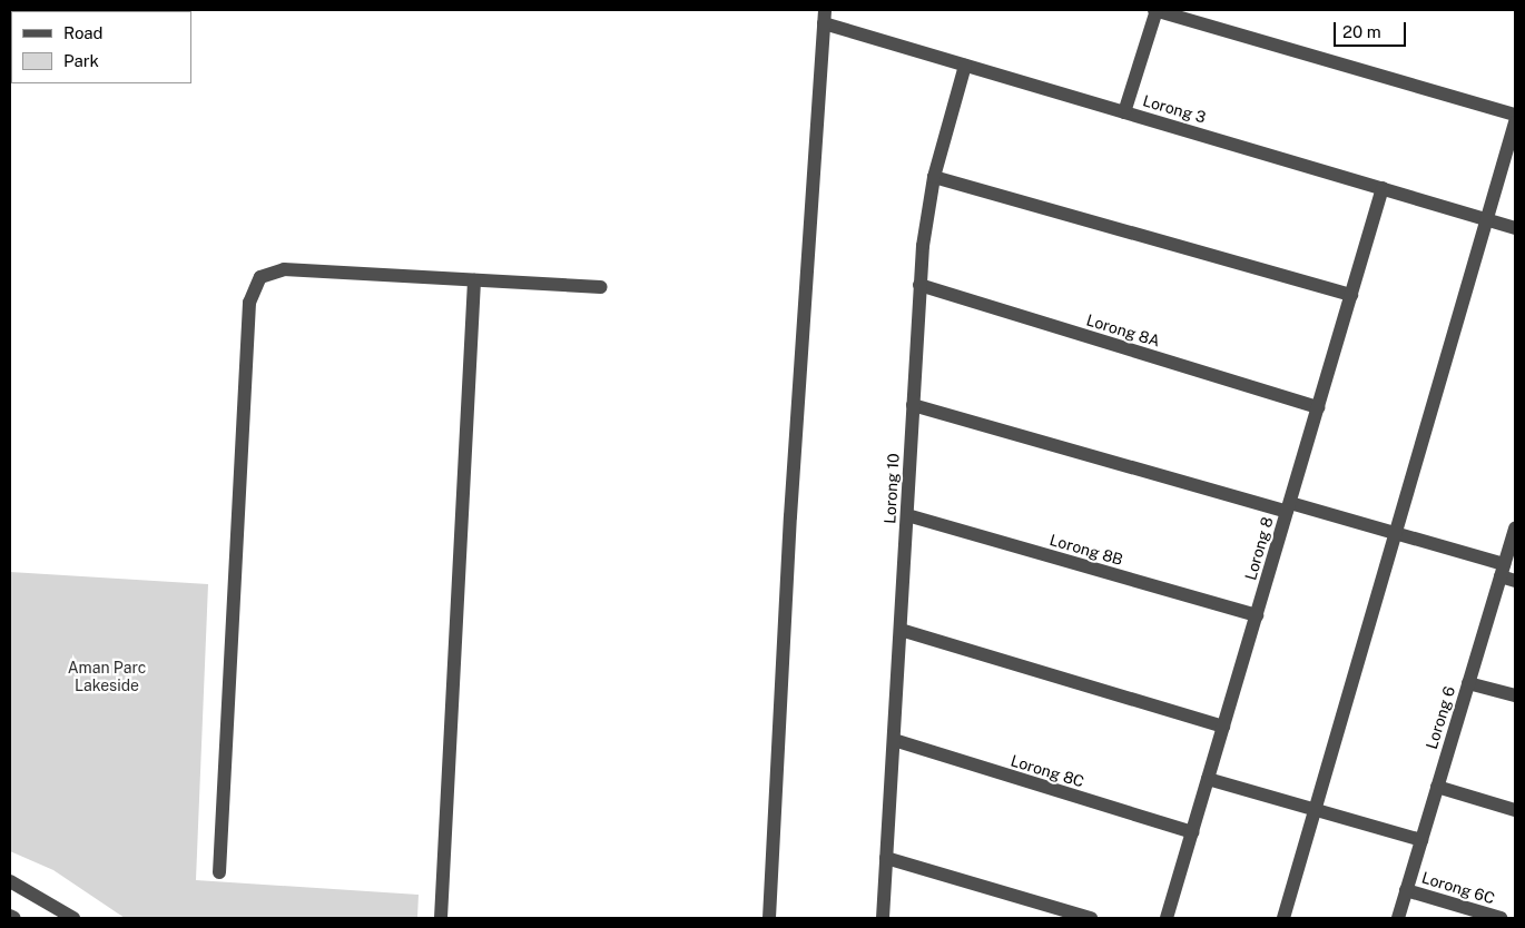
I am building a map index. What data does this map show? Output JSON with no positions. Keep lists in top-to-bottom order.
{
  "streets": {
    "street": [
      "Lorong 3",
      "Lorong 8A",
      "Lorong 10",
      "Lorong 8",
      "Lorong 8B",
      "Lorong 6",
      "Lorong 8C",
      "Lorong 6C"
    ]
  },
  "crossings": [
    ["Lorong 3", "Lorong 10"],
    ["Lorong 3", "Lorong 8"],
    ["Lorong 8A", "Lorong 10"],
    ["Lorong 8A", "Lorong 8"],
    ["Lorong 10", "Lorong 8B"],
    ["Lorong 10", "Lorong 8C"],
    ["Lorong 8", "Lorong 8B"],
    ["Lorong 8", "Lorong 8C"],
    ["Lorong 6", "Lorong 6C"]
  ],
  "parks": ["Aman Parc Lakeside"],
  "legend": ["Road", "Park"],
  "scale_bar": "20 m"
}
